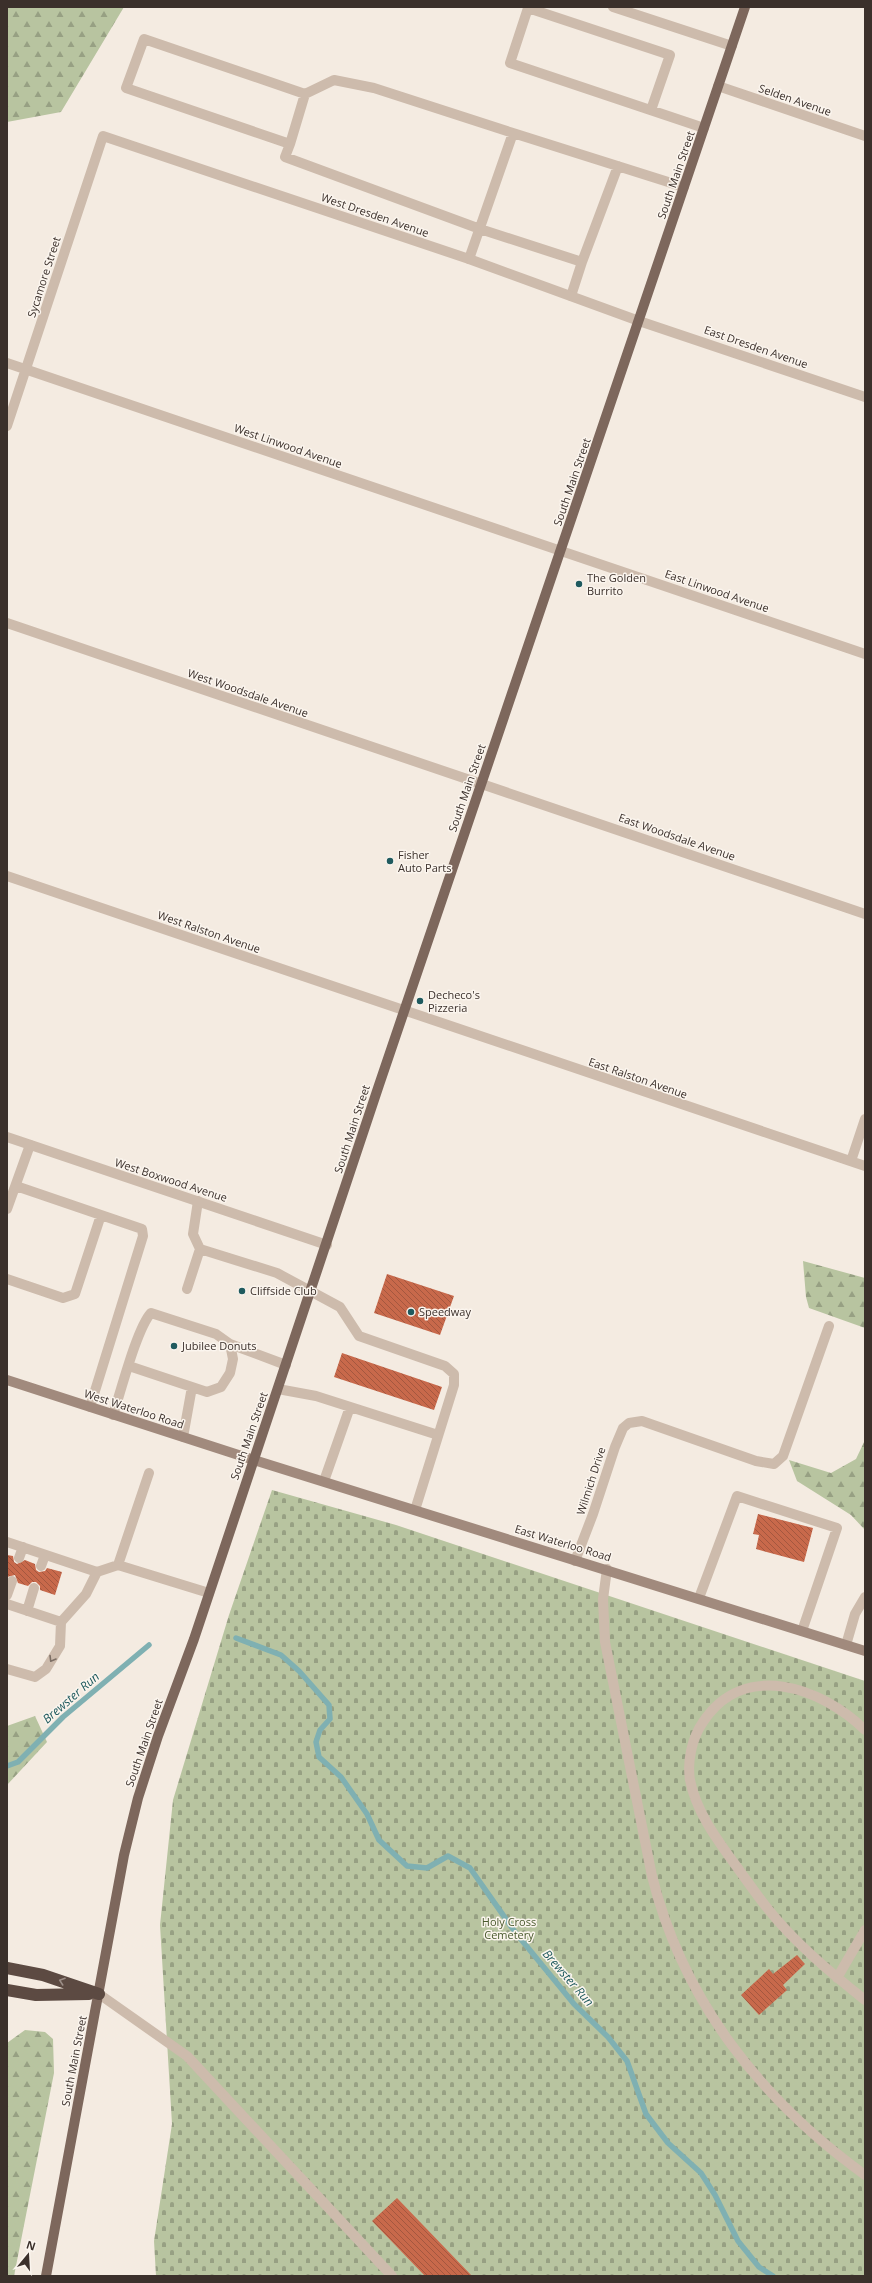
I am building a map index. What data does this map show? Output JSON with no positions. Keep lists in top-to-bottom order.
{
  "streets": {
    "main road": ["South Main Street", "West Waterloo Road", "East Waterloo Road"],
    "street": [
      "Selden Avenue",
      "West Dresden Avenue",
      "Sycamore Street",
      "East Dresden Avenue",
      "West Linwood Avenue",
      "East Linwood Avenue",
      "West Woodsdale Avenue",
      "East Woodsdale Avenue",
      "West Ralston Avenue",
      "East Ralston Avenue",
      "West Boxwood Avenue",
      "Wilmich Drive"
    ]
  },
  "crossings": [
    ["Selden Avenue", "South Main Street"],
    ["South Main Street", "West Dresden Avenue"],
    ["South Main Street", "East Dresden Avenue"],
    ["South Main Street", "West Linwood Avenue"],
    ["South Main Street", "East Linwood Avenue"],
    ["South Main Street", "West Woodsdale Avenue"],
    ["South Main Street", "East Woodsdale Avenue"],
    ["South Main Street", "West Ralston Avenue"],
    ["South Main Street", "East Ralston Avenue"],
    ["South Main Street", "West Boxwood Avenue"],
    ["South Main Street", "West Waterloo Road"],
    ["South Main Street", "East Waterloo Road"],
    ["West Dresden Avenue", "Sycamore Street"],
    ["West Dresden Avenue", "East Dresden Avenue"],
    ["Sycamore Street", "West Linwood Avenue"],
    ["West Linwood Avenue", "East Linwood Avenue"],
    ["West Woodsdale Avenue", "East Woodsdale Avenue"],
    ["West Ralston Avenue", "East Ralston Avenue"],
    ["West Waterloo Road", "East Waterloo Road"],
    ["Wilmich Drive", "East Waterloo Road"]
  ],
  "water": ["Brewster Run"],
  "parks": ["Holy Cross Cemetery"],
  "places": [
    "The Golden Burrito",
    "Fisher Auto Parts",
    "Decheco's Pizzeria",
    "Cliffside Club",
    "Speedway",
    "Jubilee Donuts"
  ],
  "north": "top"
}
